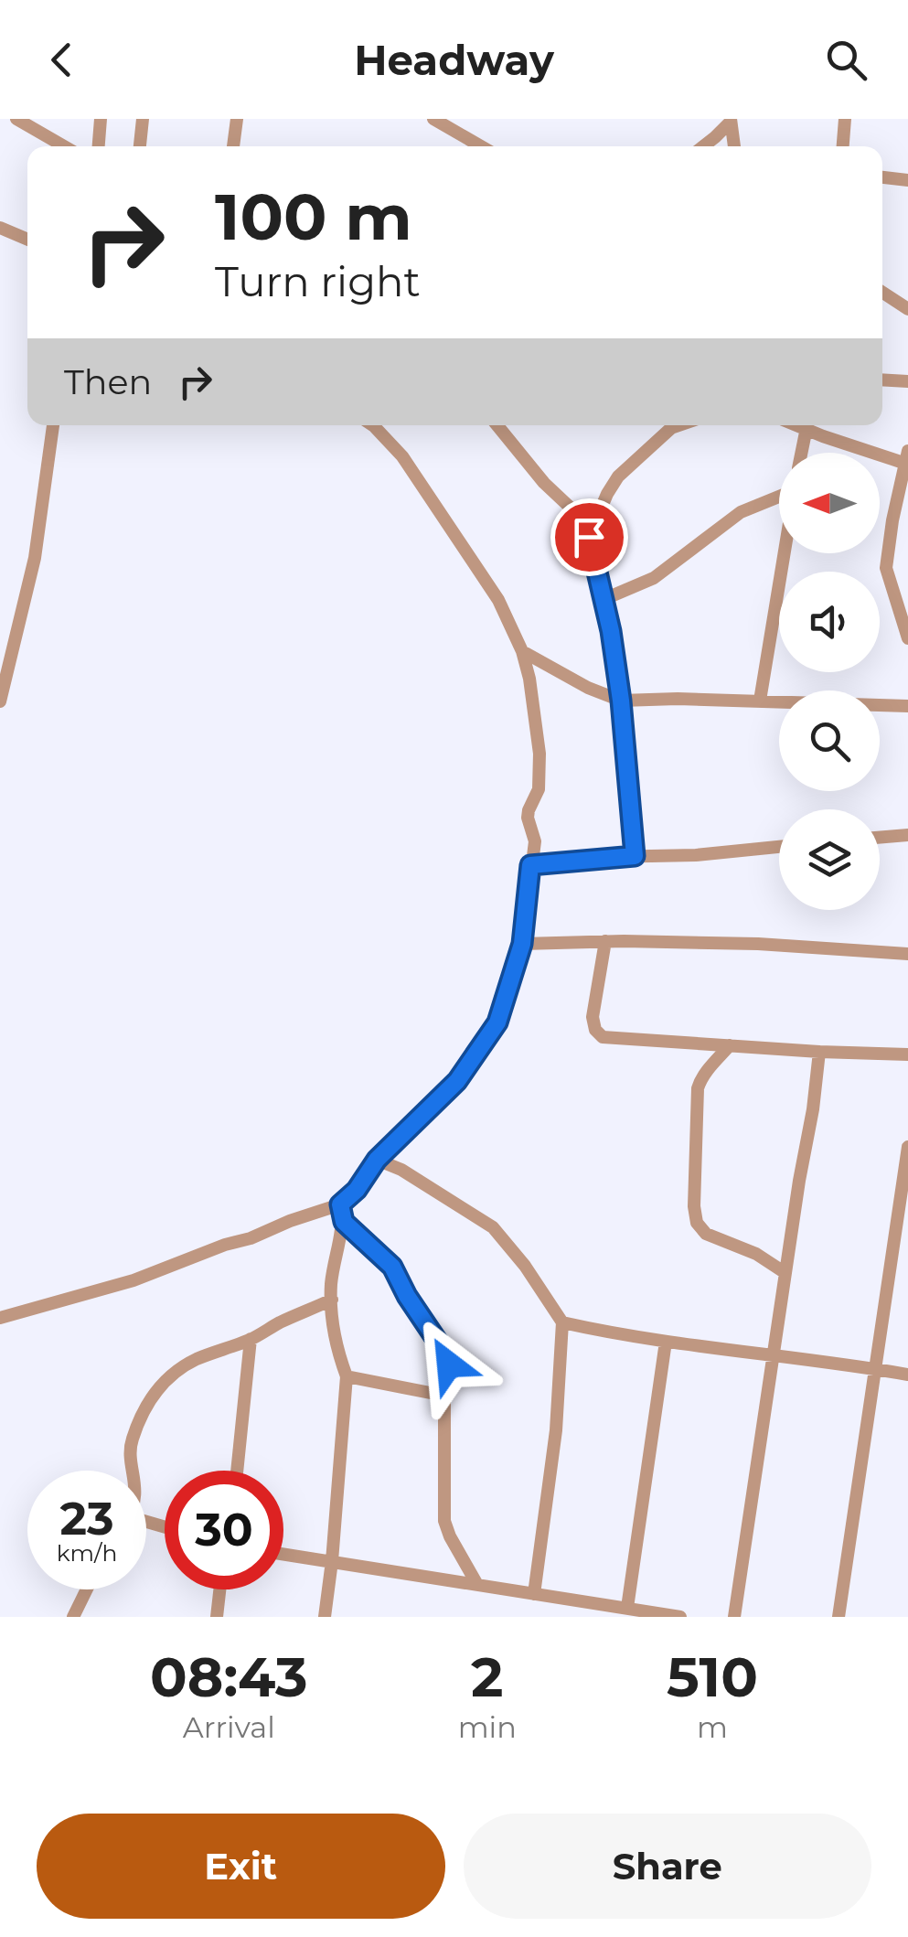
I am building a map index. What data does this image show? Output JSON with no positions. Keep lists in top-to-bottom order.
{
  "north": "left",
  "page": {
    "header": "Headway",
    "turn": ["100 m", "Turn right"],
    "then": "Then",
    "speed": "23 km/h",
    "limit": "30",
    "eta": [
      "08:43",
      "Arrival",
      "2",
      "min",
      "510",
      "m"
    ],
    "buttons": ["Exit", "Share"]
  }
}
